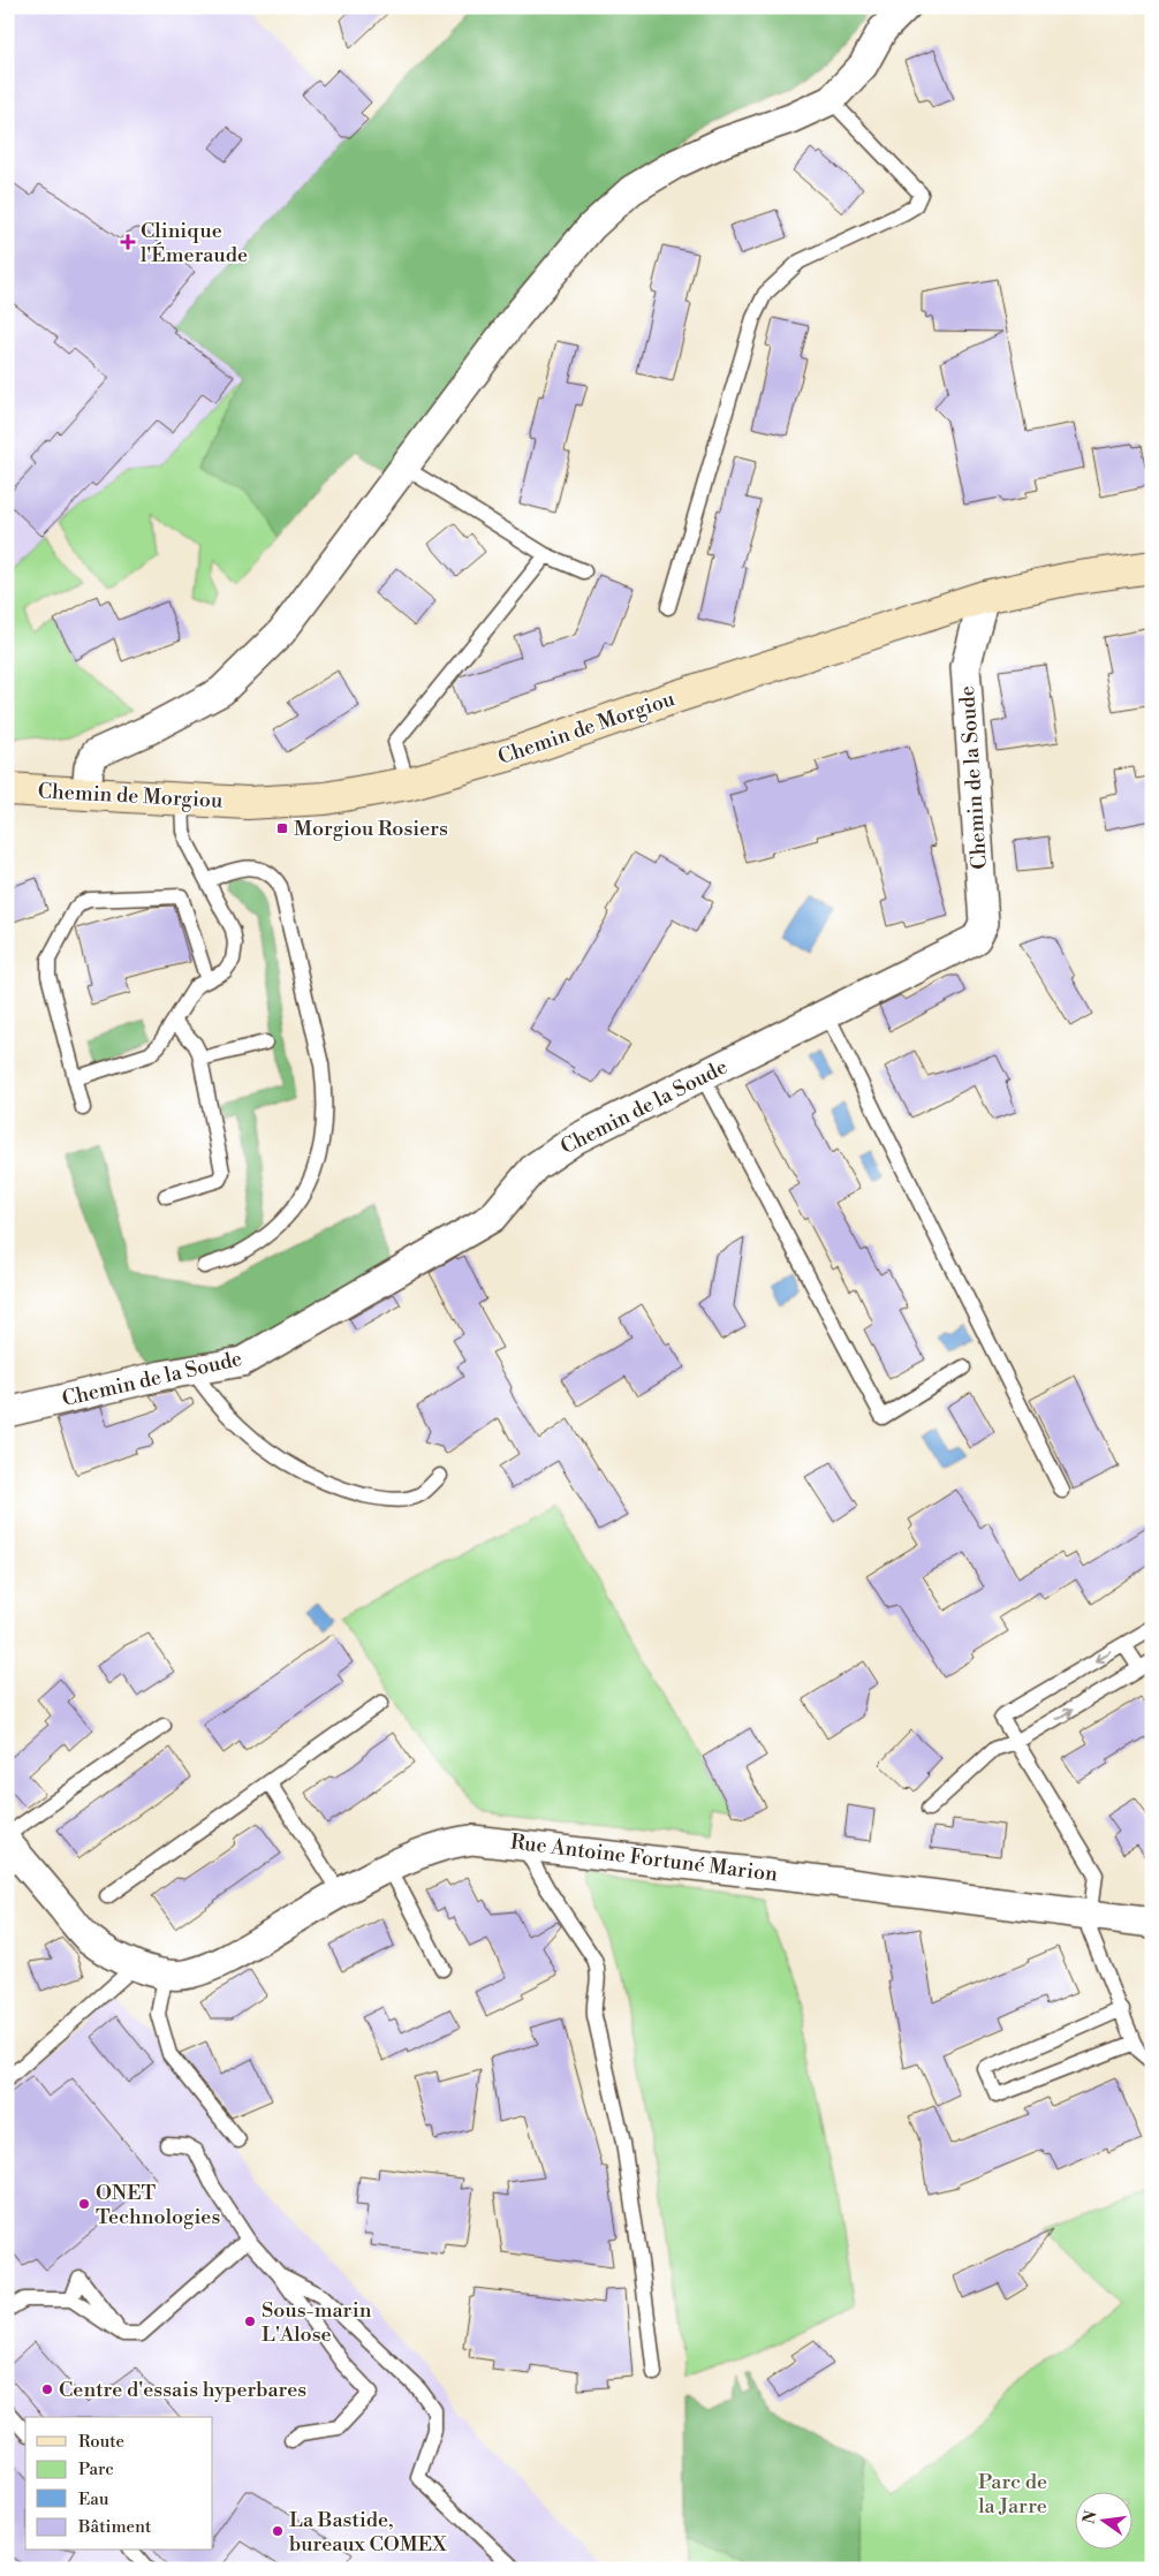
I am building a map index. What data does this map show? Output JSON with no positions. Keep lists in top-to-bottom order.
{
  "streets": {
    "street": ["Chemin de Morgiou", "Chemin de la Soude", "Rue Antoine Fortuné Marion"]
  },
  "crossings": [
    ["Chemin de Morgiou", "Chemin de la Soude"]
  ],
  "parks": ["Parc de la Jarre"],
  "places": {
    "health": ["Clinique l'Émeraude"],
    "transit": ["Morgiou Rosiers"],
    "other": [
      "ONET Technologies",
      "Sous-marin L'Alose",
      "Centre d'essais hyperbares",
      "La Bastide, bureaux COMEX"
    ]
  },
  "legend": [
    "Route",
    "Parc",
    "Eau",
    "Bâtiment"
  ],
  "north": "left"
}
